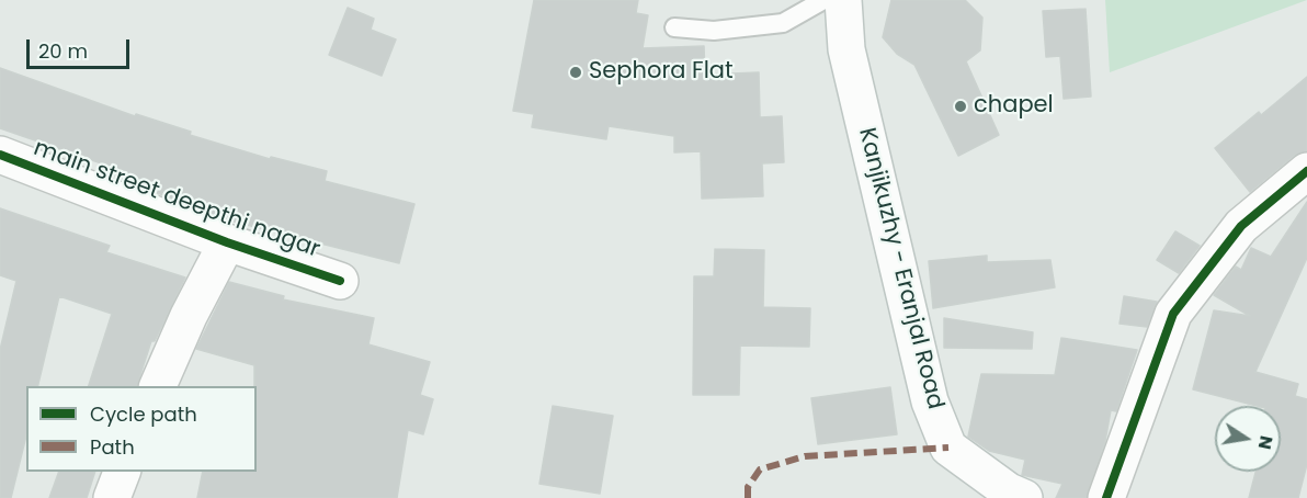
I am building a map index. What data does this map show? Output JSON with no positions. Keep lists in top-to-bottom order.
{
  "streets": {
    "street": ["main street deepthi nagar", "Kanjikuzhy - Eranjal Road"]
  },
  "places": ["Sephora Flat", "chapel"],
  "legend": ["Cycle path", "Path"],
  "scale_bar": "20 m",
  "north": "right"
}
